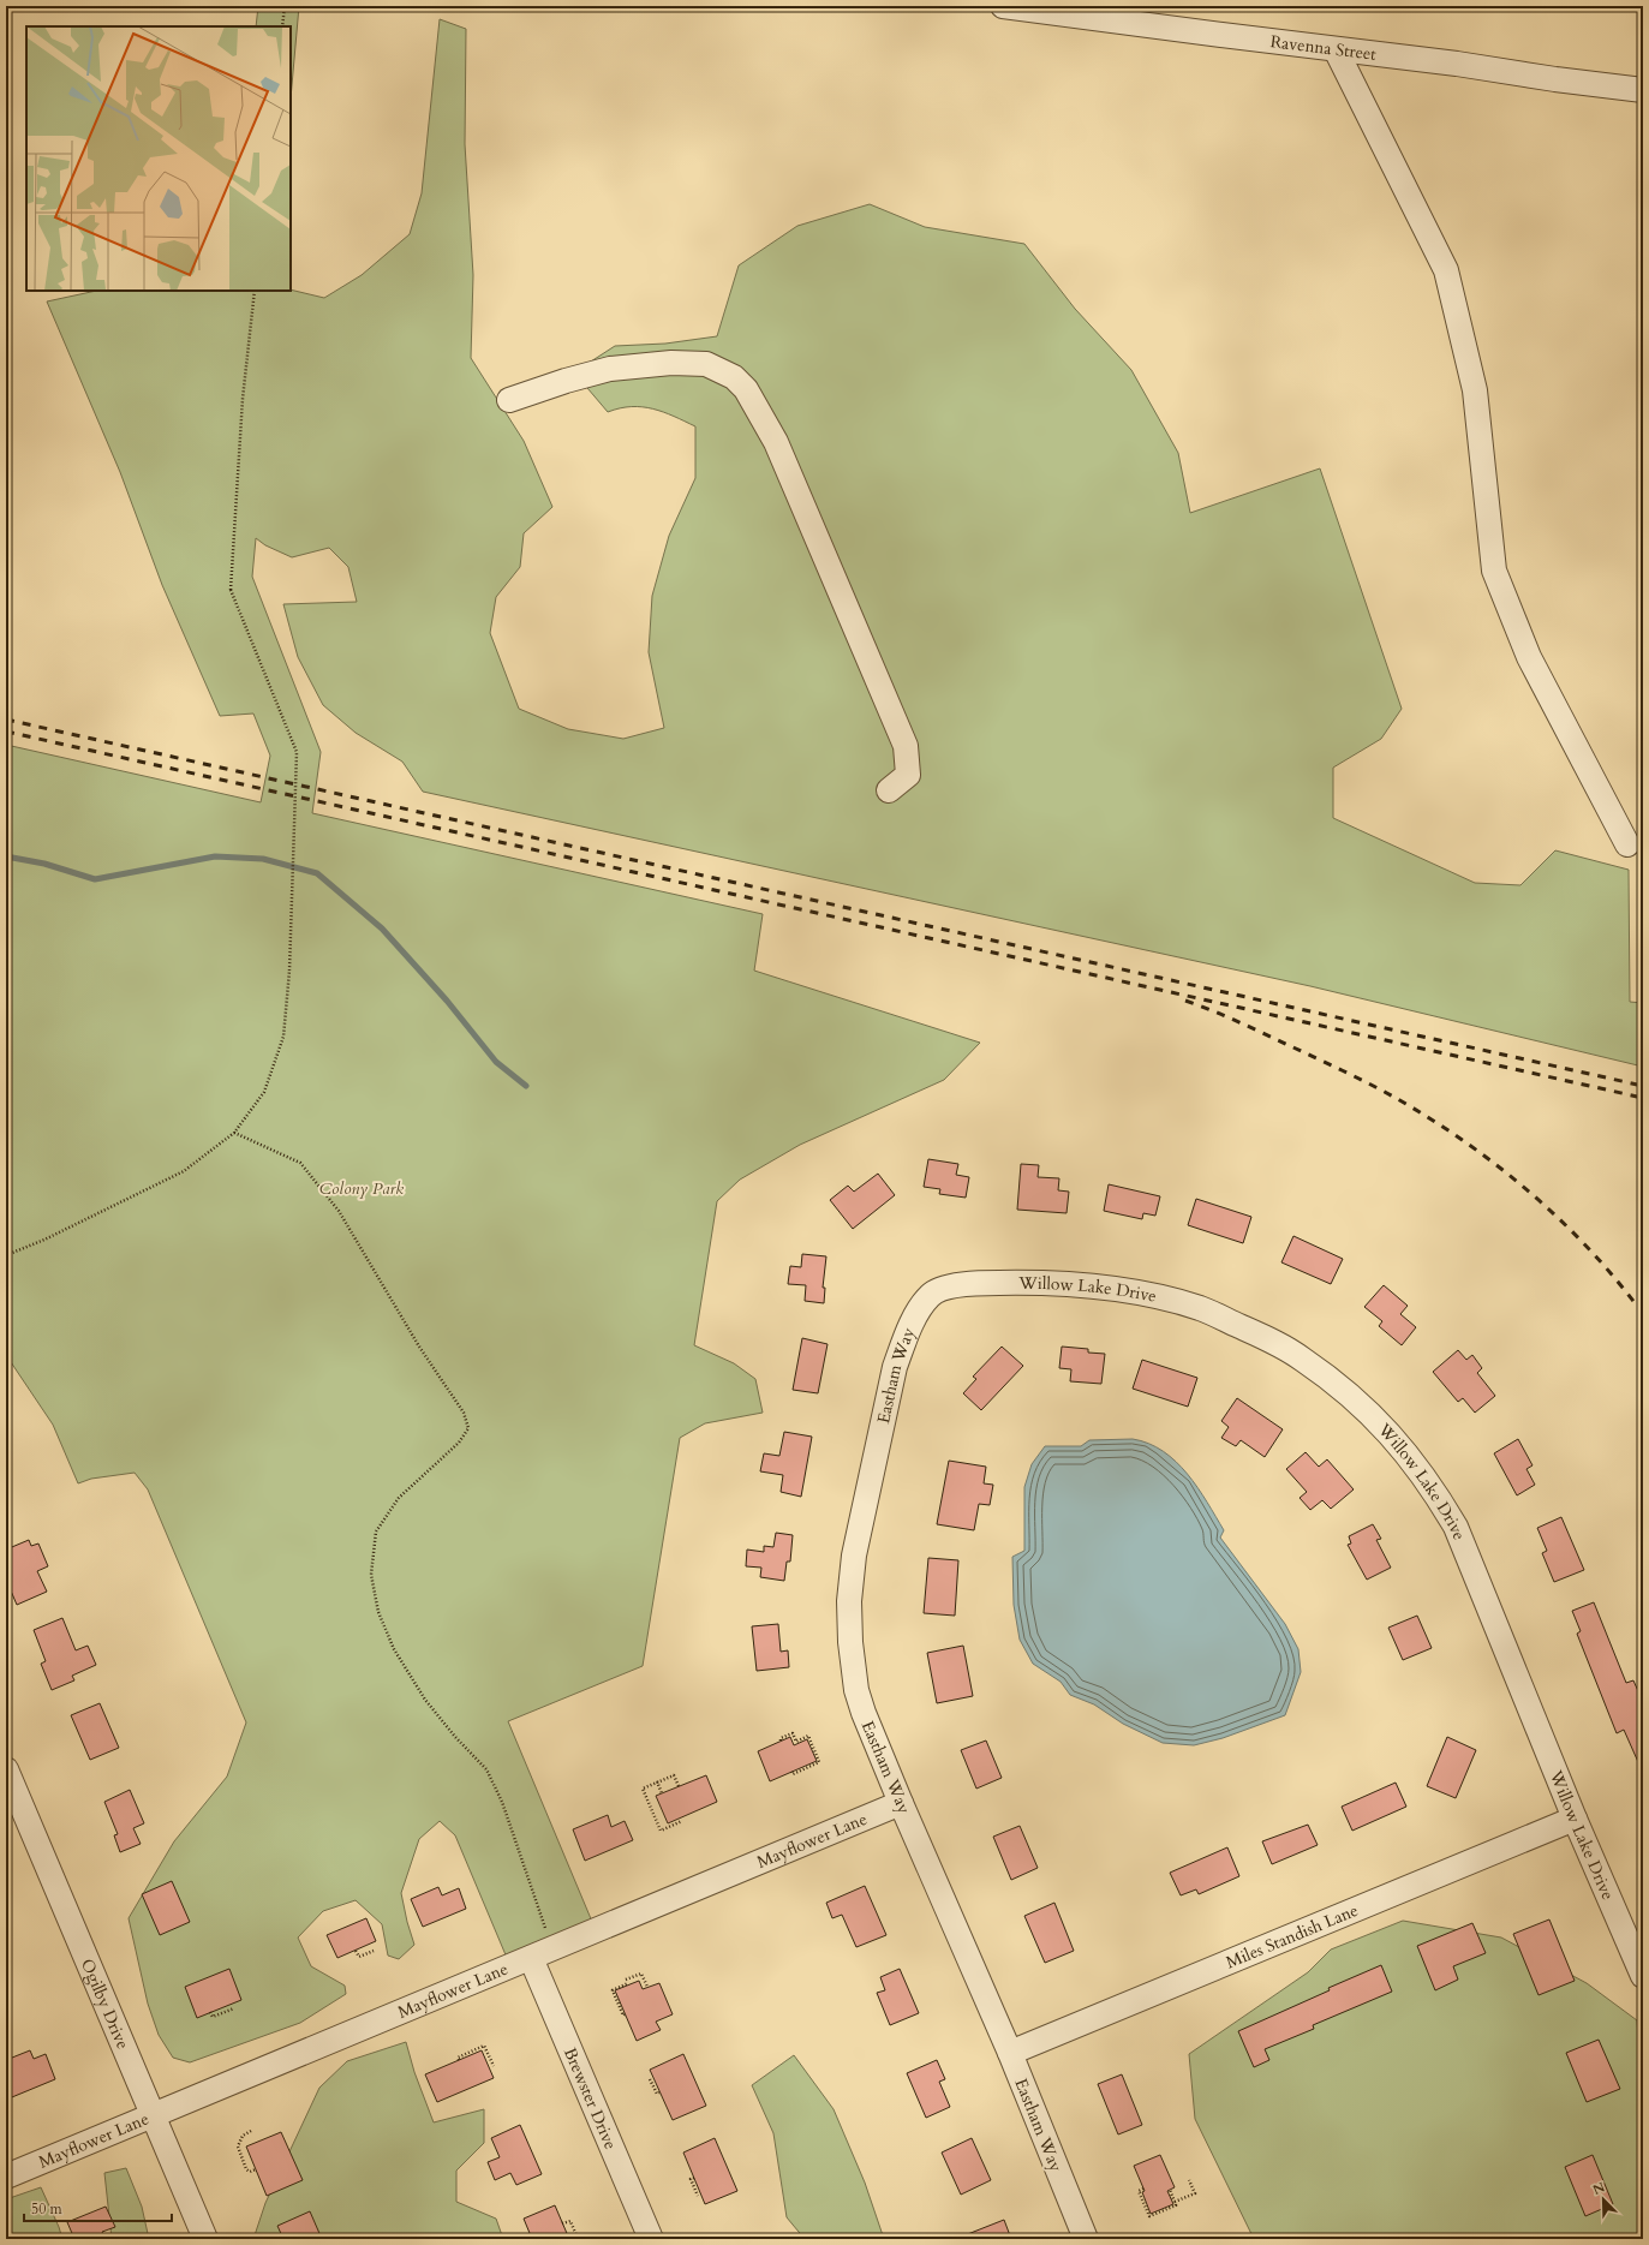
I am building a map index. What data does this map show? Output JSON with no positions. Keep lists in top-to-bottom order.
{
  "streets": {
    "street": [
      "Ravenna Street",
      "Willow Lake Drive",
      "Eastham Way",
      "Mayflower Lane",
      "Miles Standish Lane",
      "Ogilby Drive",
      "Brewster Drive"
    ]
  },
  "crossings": [
    ["Willow Lake Drive", "Eastham Way"],
    ["Willow Lake Drive", "Miles Standish Lane"],
    ["Eastham Way", "Mayflower Lane"],
    ["Eastham Way", "Miles Standish Lane"],
    ["Mayflower Lane", "Ogilby Drive"],
    ["Mayflower Lane", "Brewster Drive"]
  ],
  "parks": ["Colony Park"],
  "scale_bar": "50 m",
  "north": "top left"
}
